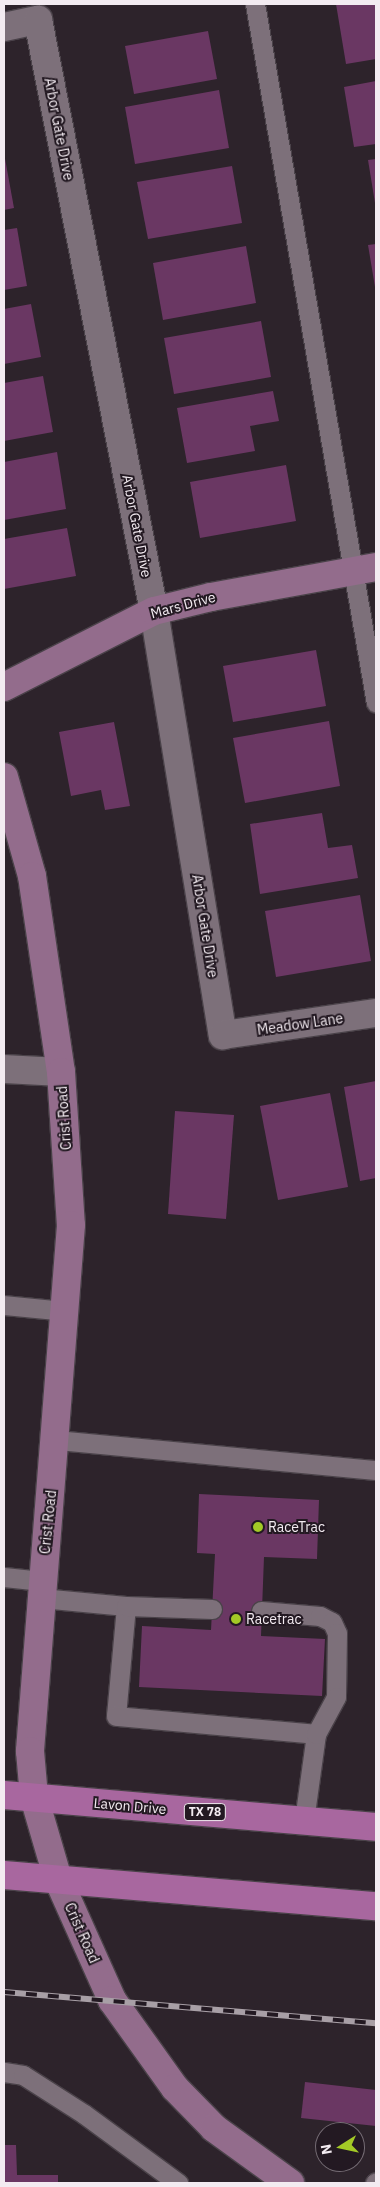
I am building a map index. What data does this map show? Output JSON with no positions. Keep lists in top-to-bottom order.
{
  "streets": {
    "main road": ["Lavon Drive", "TX 78"],
    "street": [
      "Arbor Gate Drive",
      "Mars Drive",
      "Meadow Lane",
      "Crist Road"
    ]
  },
  "crossings": [
    ["Arbor Gate Drive", "Mars Drive"],
    ["Arbor Gate Drive", "Meadow Lane"],
    ["Crist Road", "Lavon Drive"]
  ],
  "places": ["RaceTrac", "Racetrac"],
  "north": "left"
}
